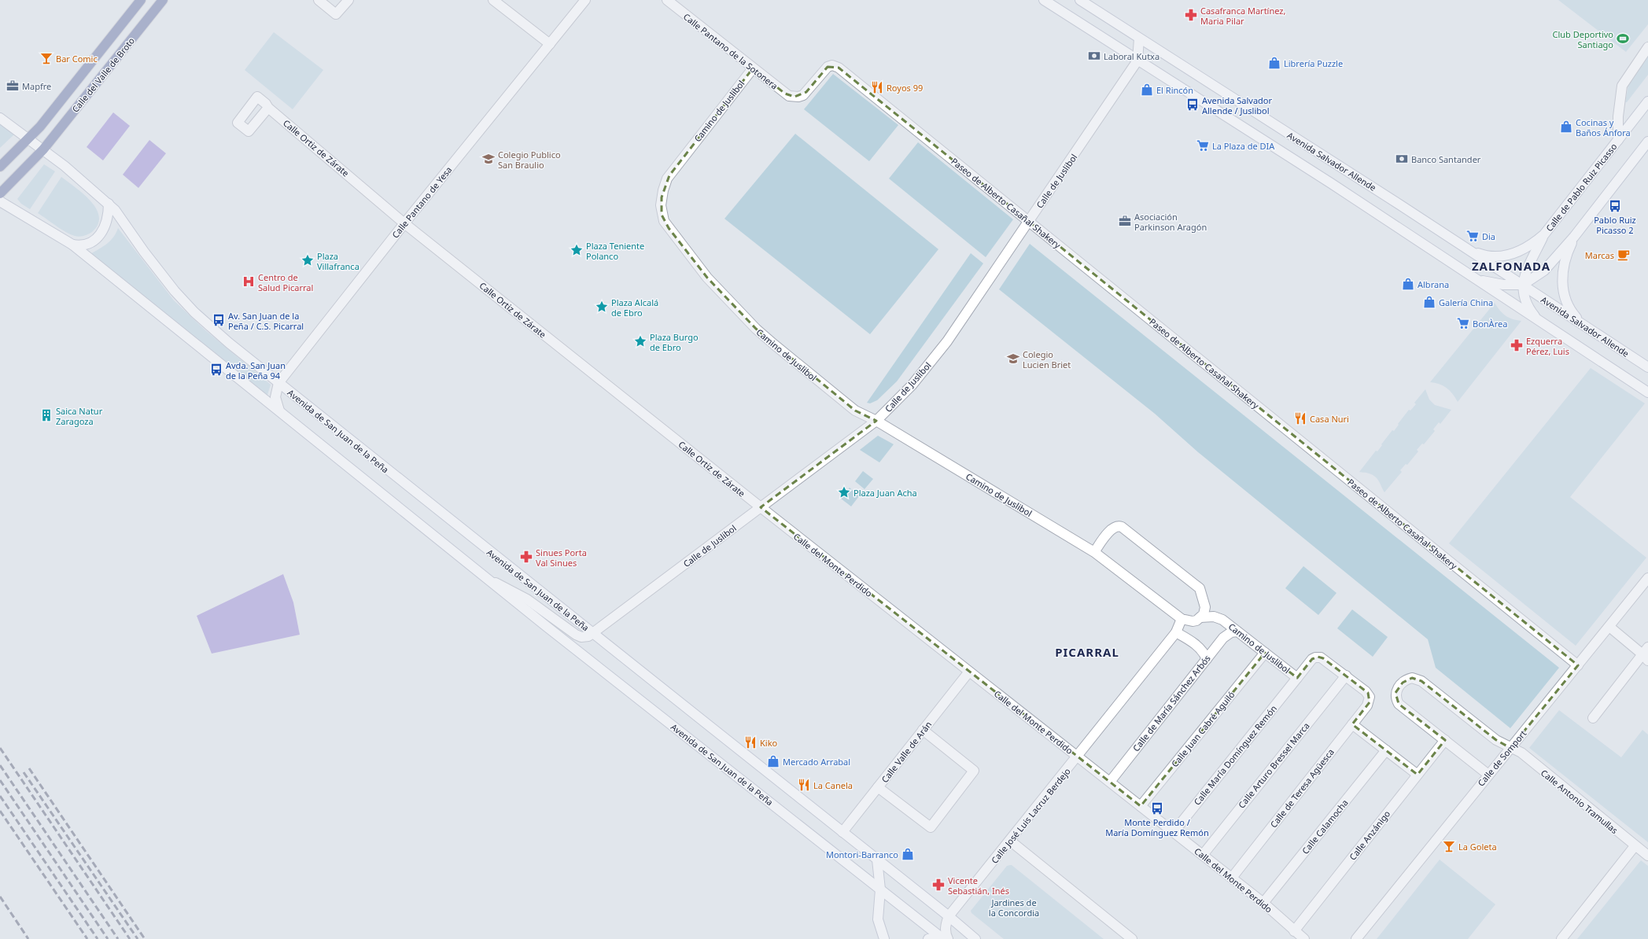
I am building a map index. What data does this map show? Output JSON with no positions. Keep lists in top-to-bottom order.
{
  "streets": {
    "main road": ["Calle del Valle de Broto"],
    "street": [
      "Calle Pantano de la Sotonera",
      "Camino de Juslibol",
      "Calle Ortiz de Zárate",
      "Avenida Salvador Allende",
      "Calle de Juslibol",
      "Calle de Pablo Ruiz Picasso",
      "Calle Pantano de Yesa",
      "Paseo de Alberto Casañal Shakery",
      "Avenida de San Juan de la Peña",
      "Calle del Monte Perdido",
      "Calle de María Sánchez Arbós",
      "Calle Juan Cabré Aguiló",
      "Calle Valle de Arán",
      "Calle María Domínguez Remón",
      "Calle de Somport",
      "Calle Arturo Bressel Marca",
      "Calle de Teresa Agüesca",
      "Calle Antonio Tramullas",
      "Calle José Luis Lacruz Berdejo",
      "Calle Calamocha",
      "Calle Anzánigo"
    ]
  },
  "crossings": [
    ["Calle Pantano de la Sotonera", "Camino de Juslibol"],
    ["Calle Pantano de la Sotonera", "Paseo de Alberto Casañal Shakery"],
    ["Calle del Valle de Broto", "Avenida de San Juan de la Peña"],
    ["Camino de Juslibol", "Calle de Juslibol"],
    ["Camino de Juslibol", "Calle de María Sánchez Arbós"],
    ["Camino de Juslibol", "Calle Juan Cabré Aguiló"],
    ["Camino de Juslibol", "Calle María Domínguez Remón"],
    ["Camino de Juslibol", "Calle Arturo Bressel Marca"],
    ["Camino de Juslibol", "Calle de Teresa Agüesca"],
    ["Camino de Juslibol", "Calle José Luis Lacruz Berdejo"],
    ["Calle Ortiz de Zárate", "Calle de Juslibol"],
    ["Calle Ortiz de Zárate", "Calle Pantano de Yesa"],
    ["Calle Ortiz de Zárate", "Calle del Monte Perdido"],
    ["Avenida Salvador Allende", "Calle de Juslibol"],
    ["Avenida Salvador Allende", "Calle de Pablo Ruiz Picasso"],
    ["Calle de Juslibol", "Paseo de Alberto Casañal Shakery"],
    ["Calle de Juslibol", "Avenida de San Juan de la Peña"],
    ["Calle de Juslibol", "Calle del Monte Perdido"],
    ["Calle Pantano de Yesa", "Avenida de San Juan de la Peña"],
    ["Paseo de Alberto Casañal Shakery", "Calle de Somport"],
    ["Avenida de San Juan de la Peña", "Calle Valle de Arán"],
    ["Avenida de San Juan de la Peña", "Calle José Luis Lacruz Berdejo"],
    ["Calle del Monte Perdido", "Calle de María Sánchez Arbós"],
    ["Calle del Monte Perdido", "Calle Juan Cabré Aguiló"],
    ["Calle del Monte Perdido", "Calle Valle de Arán"],
    ["Calle del Monte Perdido", "Calle María Domínguez Remón"],
    ["Calle del Monte Perdido", "Calle Arturo Bressel Marca"],
    ["Calle del Monte Perdido", "Calle de Teresa Agüesca"],
    ["Calle del Monte Perdido", "Calle José Luis Lacruz Berdejo"],
    ["Calle del Monte Perdido", "Calle Calamocha"],
    ["Calle del Monte Perdido", "Calle Anzánigo"],
    ["Calle de Somport", "Calle Antonio Tramullas"],
    ["Calle Antonio Tramullas", "Calle Anzánigo"]
  ],
  "districts": ["ZALFONADA", "PICARRAL"],
  "parks": ["Jardines de la Concordia"],
  "places": {
    "pharmacy": [
      "Casafranca Martínez, Maria Pilar",
      "Ezquerra Pérez, Luis",
      "Sinues Porta Val Sinues",
      "Vicente Sebastián, Inés"
    ],
    "sports": ["Club Deportivo Santiago"],
    "bank": ["Laboral Kutxa", "Banco Santander"],
    "bar": ["Bar Comic", "La Goleta"],
    "shop": [
      "Librería Puzzle",
      "El Rincón",
      "Cocinas y Baños Ánfora",
      "Albrana",
      "Galería China",
      "Mercado Arrabal",
      "Montori-Barranco"
    ],
    "office": ["Mapfre", "Asociación Parkinson Aragón"],
    "restaurant": [
      "Royos 99",
      "Casa Nuri",
      "Kiko",
      "La Canela"
    ],
    "bus stop": [
      "Avenida Salvador Allende / Juslibol",
      "Pablo Ruiz Picasso 2",
      "Av. San Juan de la Peña / C.S. Picarral",
      "Avda. San Juan de la Peña 94",
      "Monte Perdido / María Domínguez Remón"
    ],
    "supermarket": ["La Plaza de DIA", "Dia", "BonÀrea"],
    "school or university": ["Colegio Publico San Braulio", "Colegio Lucien Briet"],
    "place": [
      "Plaza Teniente Polanco",
      "Plaza Villafranca",
      "Plaza Alcalá de Ebro",
      "Plaza Burgo de Ebro",
      "Plaza Juan Acha"
    ],
    "cafe": ["Marcas"],
    "hospital": ["Centro de Salud Picarral"],
    "building": ["Saica Natur Zaragoza"]
  }
}
